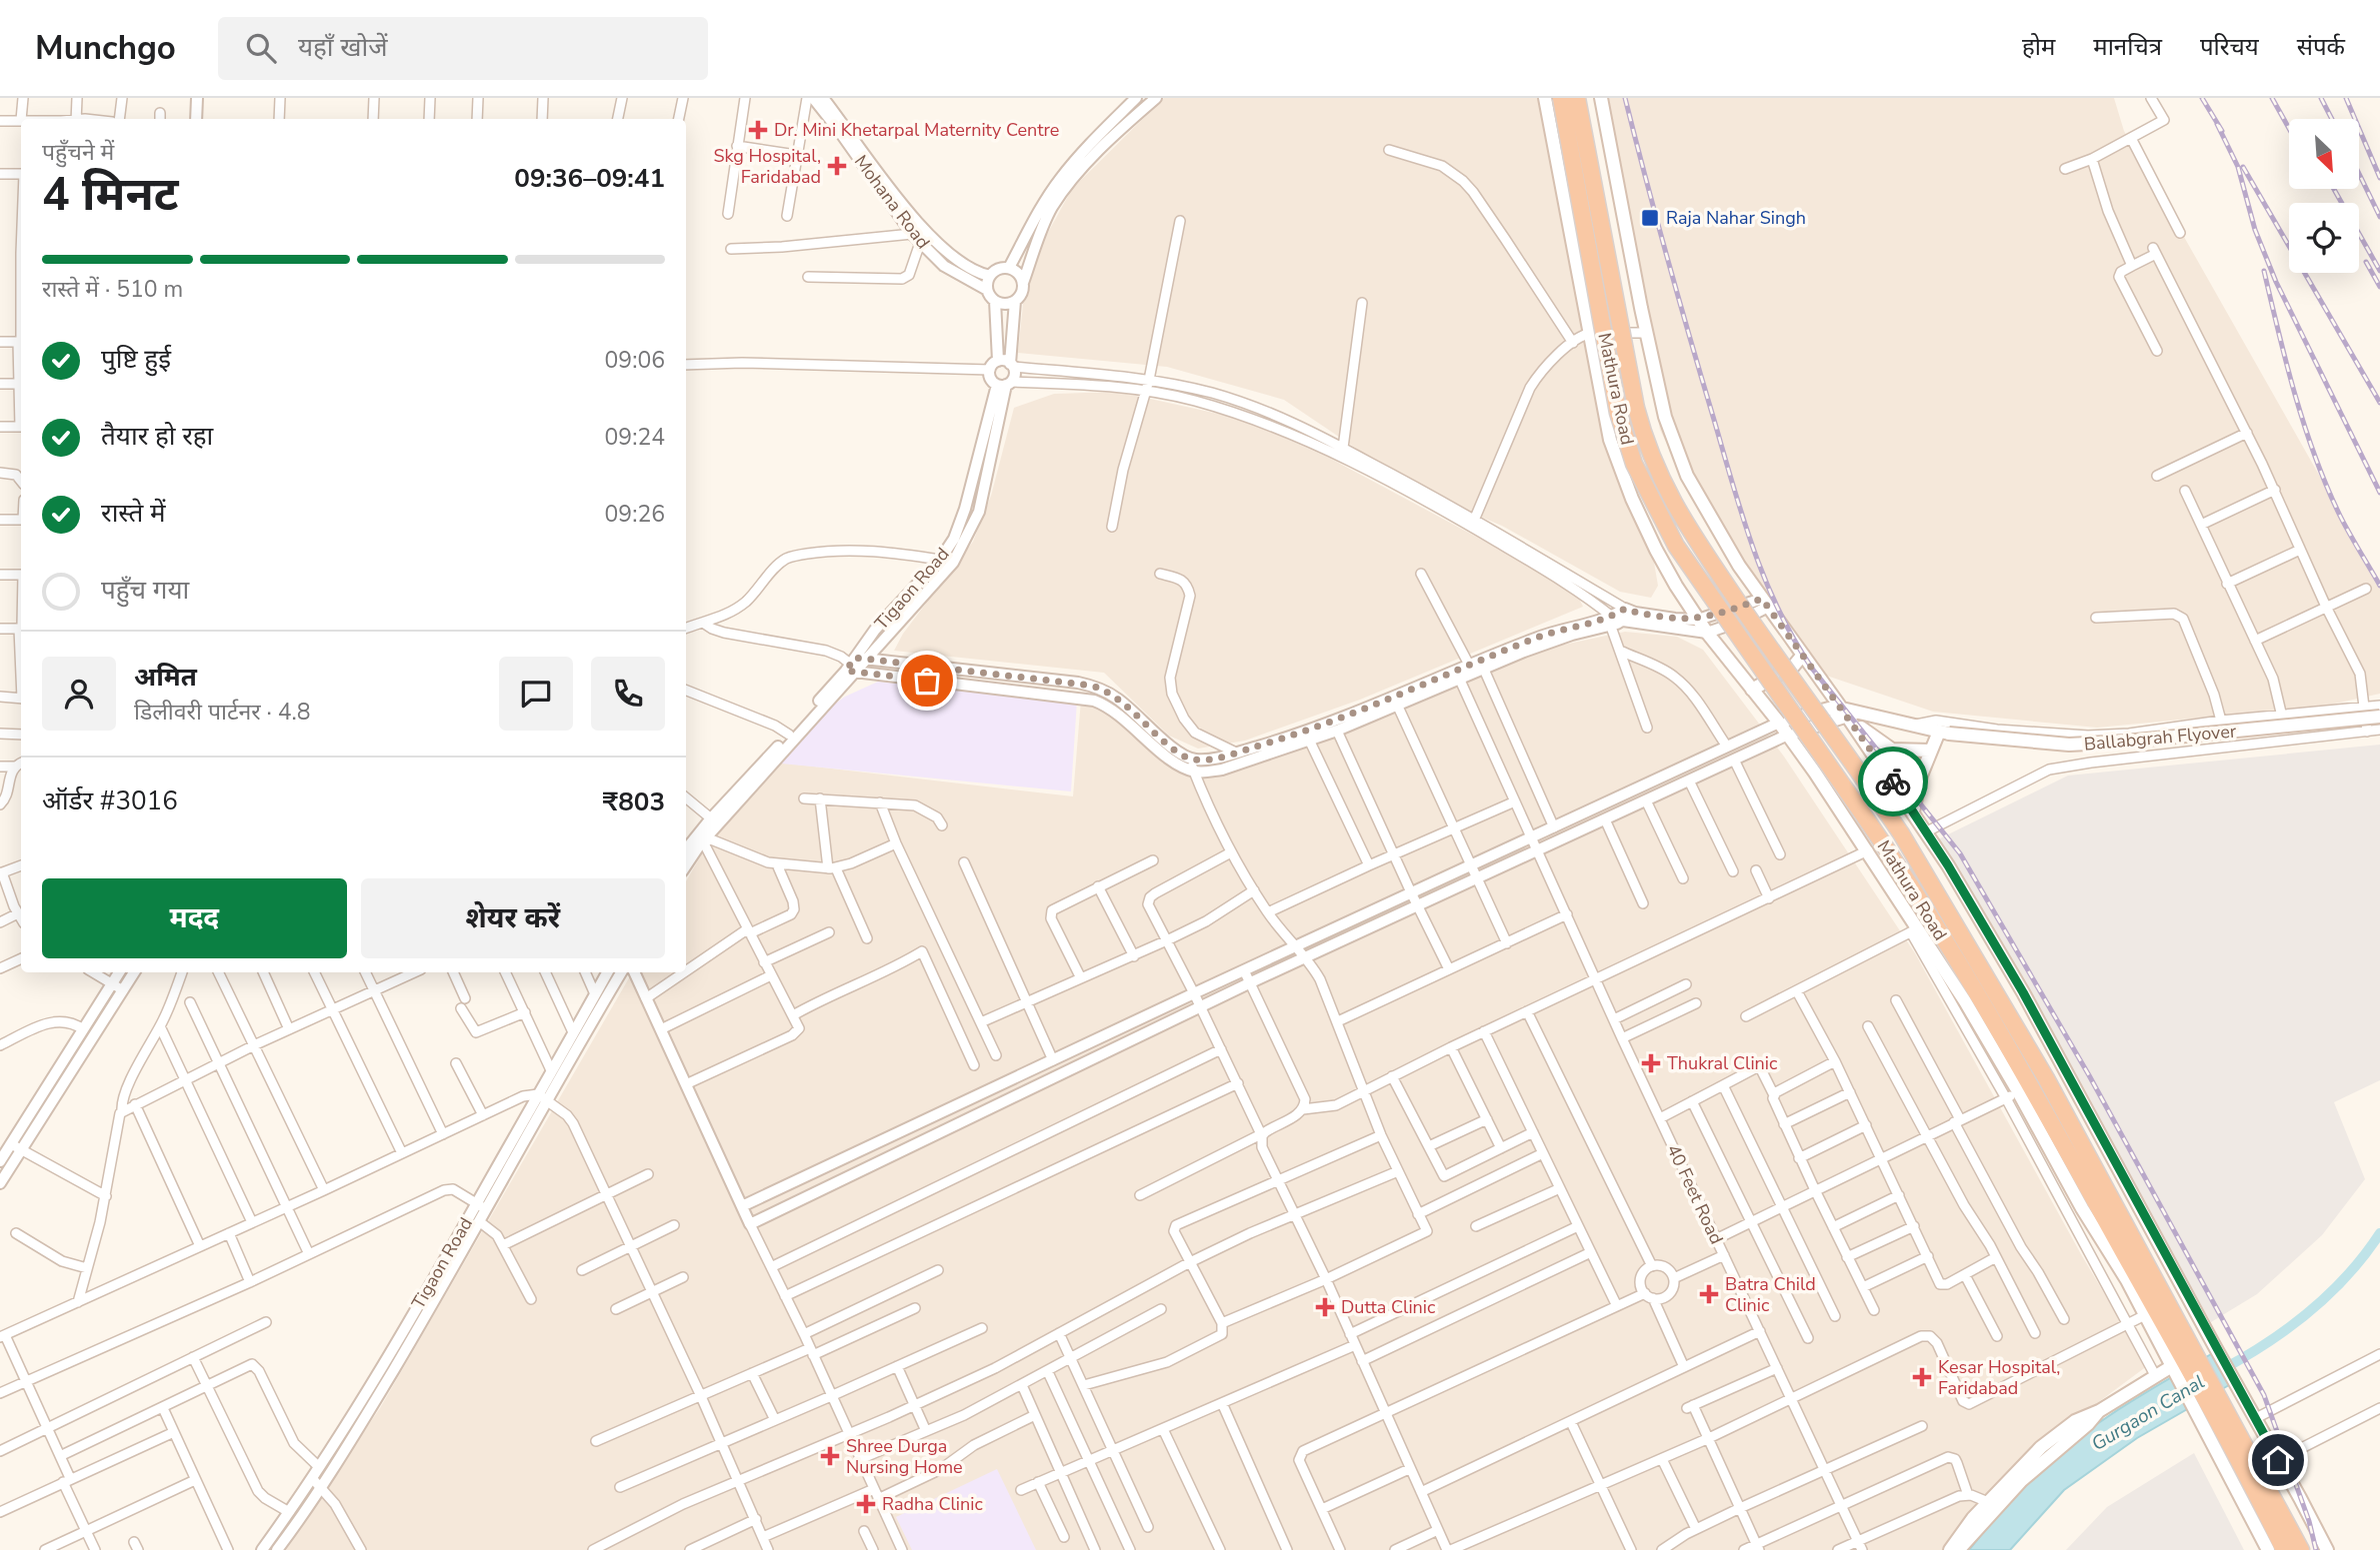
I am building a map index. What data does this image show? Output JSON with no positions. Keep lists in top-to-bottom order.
{
  "streets": {
    "highway": ["Mathura Road"],
    "main road": ["Ballabgrah Flyover"],
    "street": ["Mohana Road", "Tigaon Road", "40 Feet Road"]
  },
  "water": ["Gurgaon Canal"],
  "places": {
    "health": [
      "Dr. Mini Khetarpal Maternity Centre",
      "Skg Hospital, Faridabad",
      "Thukral Clinic",
      "Batra Child Clinic",
      "Dutta Clinic",
      "Kesar Hospital, Faridabad",
      "Shree Durga Nursing Home",
      "Radha Clinic"
    ],
    "transit": ["Raja Nahar Singh"]
  },
  "north": "bottom right",
  "page": {
    "header": "Munchgo",
    "search": "यहाँ खोजें",
    "nav": [
      "होम",
      "मानचित्र",
      "परिचय",
      "संपर्क"
    ],
    "heading": ["4 मिनट", "पहुँचने में", "09:36–09:41"],
    "panel": [
      "अमित",
      "डिलीवरी पार्टनर · 4.8",
      "ऑर्डर #3016",
      "₹803"
    ],
    "bar": "रास्ते में · 510 m",
    "list": [
      ["पुष्टि हुई", "09:06"],
      ["तैयार हो रहा", "09:24"],
      ["रास्ते में", "09:26"],
      "पहुँच गया"
    ],
    "buttons": ["मदद", "शेयर करें"]
  }
}
